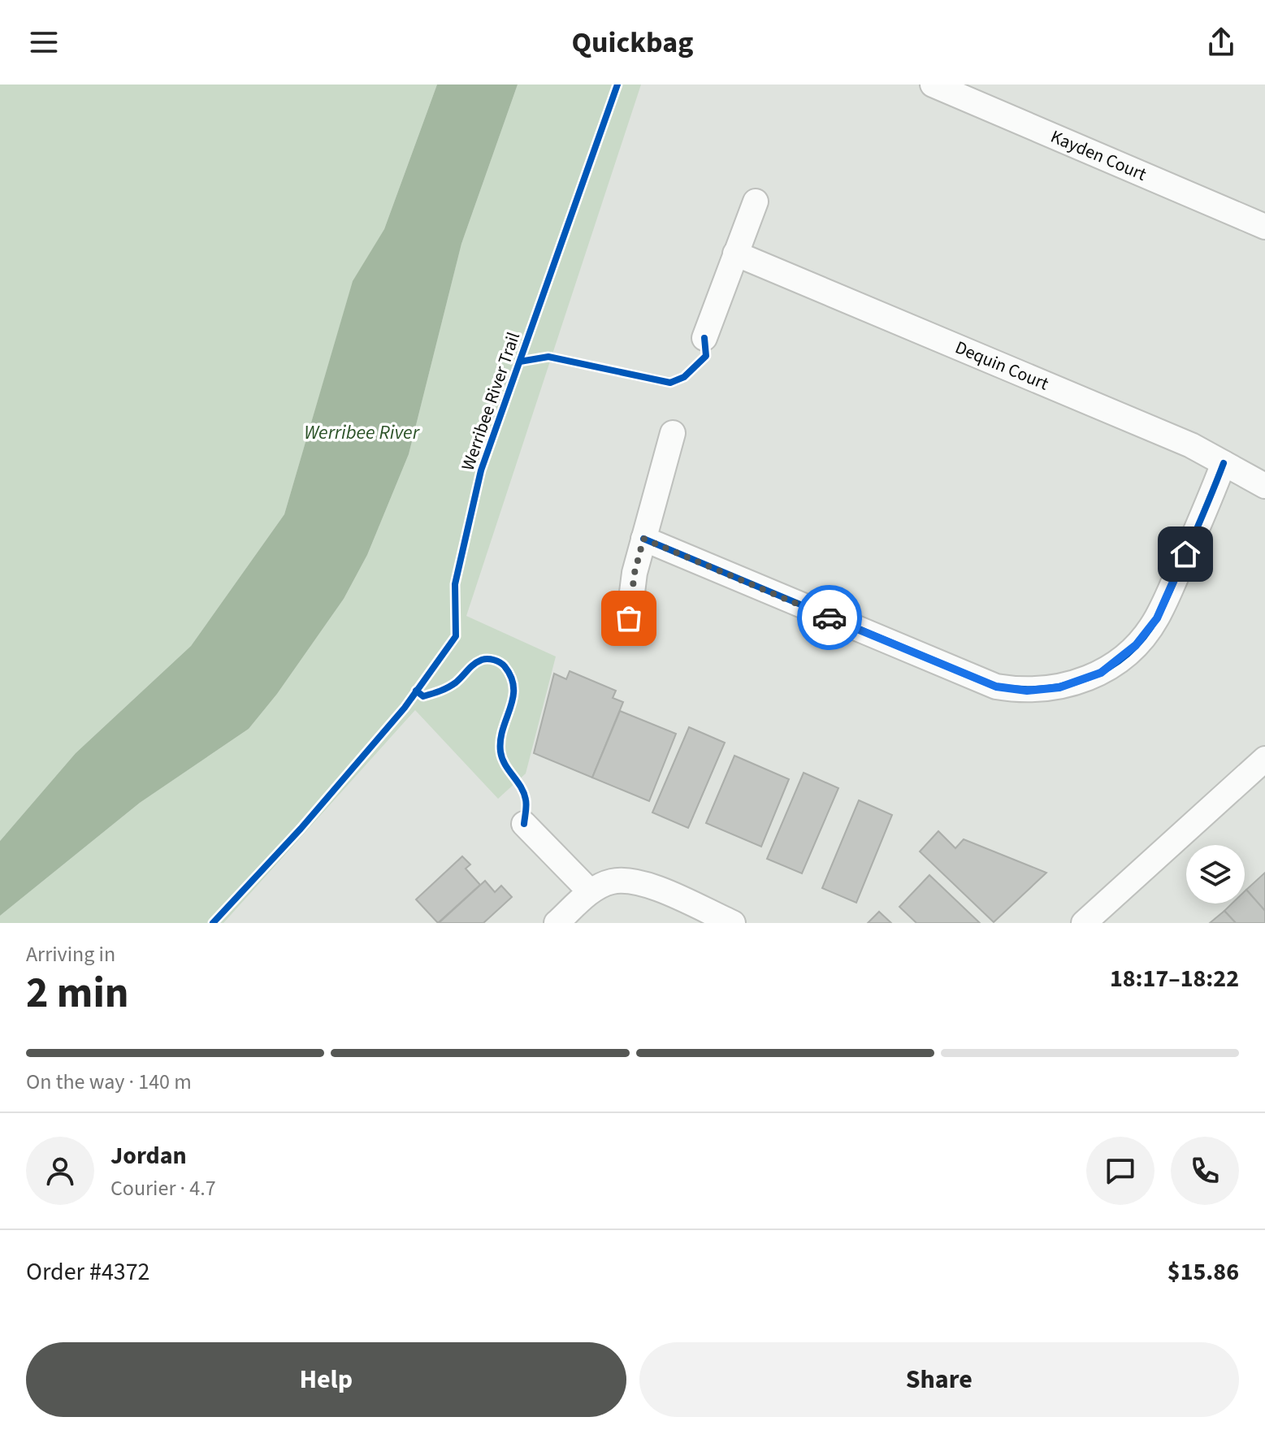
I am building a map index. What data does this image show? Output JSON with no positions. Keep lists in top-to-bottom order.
{
  "streets": {
    "street": ["Kayden Court", "Dequin Court"],
    "cycle path": ["Werribee River Trail"]
  },
  "water": ["Werribee River"],
  "page": {
    "header": "Quickbag",
    "heading": ["2 min", "Arriving in", "18:17–18:22"],
    "panel": [
      "Jordan",
      "Courier · 4.7",
      "Order #4372",
      "$15.86"
    ],
    "bar": "On the way · 140 m",
    "buttons": ["Help", "Share"]
  }
}
